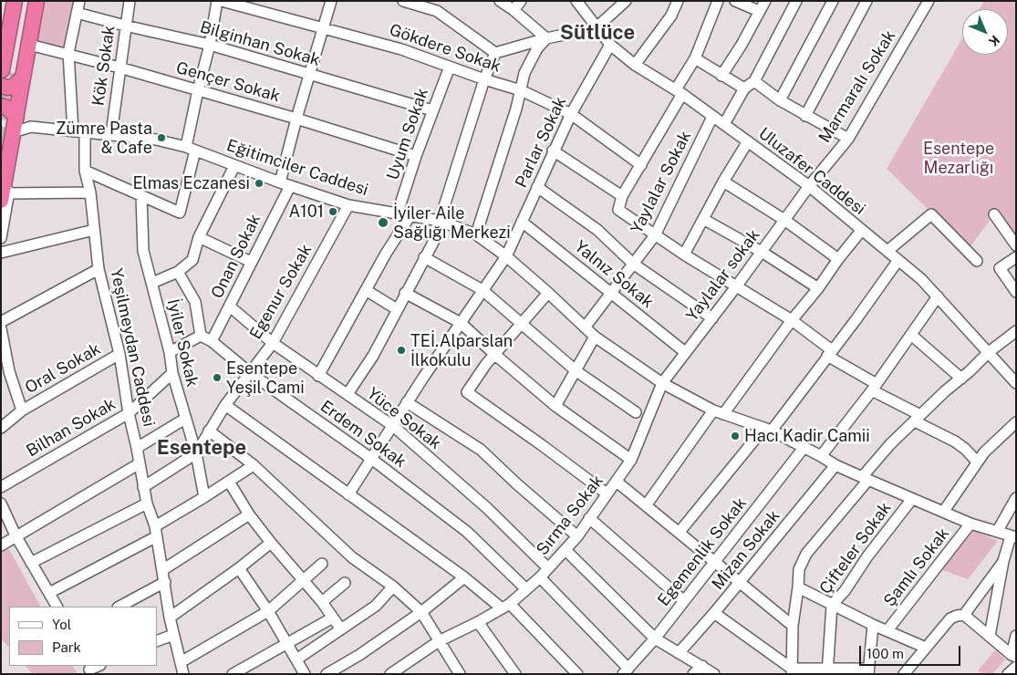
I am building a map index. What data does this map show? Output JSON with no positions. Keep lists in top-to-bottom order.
{
  "streets": {
    "street": [
      "Bilginhan Sokak",
      "Gökdere Sokak",
      "Kök Sokak",
      "Gençer Sokak",
      "Marmaralı Sokak",
      "Uyum Sokak",
      "Parlar Sokak",
      "Eğitimciler Caddesi",
      "Uluzafer Caddesi",
      "Yaylalar Sokak",
      "Onan Sokak",
      "Yalnız Sokak",
      "Yaylalar sokak",
      "Egenur Sokak",
      "İyiler Sokak",
      "Yeşilmeydan Caddesi",
      "Oral Sokak",
      "Yüce Sokak",
      "Bilhan Sokak",
      "Erdem Sokak",
      "Sırma Sokak",
      "Çifteler Sokak",
      "Mizan Sokak",
      "Egemenlik Sokak",
      "Şamlı Sokak"
    ]
  },
  "crossings": [
    ["Bilginhan Sokak", "Kök Sokak"],
    ["Bilginhan Sokak", "Uyum Sokak"],
    ["Bilginhan Sokak", "Onan Sokak"],
    ["Gökdere Sokak", "Uyum Sokak"],
    ["Gökdere Sokak", "Parlar Sokak"],
    ["Gökdere Sokak", "Onan Sokak"],
    ["Kök Sokak", "Gençer Sokak"],
    ["Kök Sokak", "Eğitimciler Caddesi"],
    ["Gençer Sokak", "Uyum Sokak"],
    ["Gençer Sokak", "Onan Sokak"],
    ["Marmaralı Sokak", "Uluzafer Caddesi"],
    ["Marmaralı Sokak", "Yaylalar sokak"],
    ["Uyum Sokak", "Eğitimciler Caddesi"],
    ["Parlar Sokak", "Eğitimciler Caddesi"],
    ["Parlar Sokak", "Uluzafer Caddesi"],
    ["Parlar Sokak", "Yalnız Sokak"],
    ["Parlar Sokak", "Yüce Sokak"],
    ["Parlar Sokak", "Erdem Sokak"],
    ["Eğitimciler Caddesi", "Yaylalar Sokak"],
    ["Eğitimciler Caddesi", "Onan Sokak"],
    ["Eğitimciler Caddesi", "Yaylalar sokak"],
    ["Eğitimciler Caddesi", "Egenur Sokak"],
    ["Eğitimciler Caddesi", "Yeşilmeydan Caddesi"],
    ["Eğitimciler Caddesi", "Sırma Sokak"],
    ["Eğitimciler Caddesi", "Çifteler Sokak"],
    ["Eğitimciler Caddesi", "Mizan Sokak"],
    ["Eğitimciler Caddesi", "Egemenlik Sokak"],
    ["Eğitimciler Caddesi", "Şamlı Sokak"],
    ["Uluzafer Caddesi", "Yaylalar Sokak"],
    ["Uluzafer Caddesi", "Yaylalar sokak"],
    ["Yaylalar Sokak", "Yalnız Sokak"],
    ["Onan Sokak", "Yüce Sokak"],
    ["Onan Sokak", "Erdem Sokak"],
    ["Yalnız Sokak", "Yaylalar sokak"],
    ["Yaylalar sokak", "Sırma Sokak"],
    ["Egenur Sokak", "İyiler Sokak"],
    ["Egenur Sokak", "Yeşilmeydan Caddesi"],
    ["Egenur Sokak", "Yüce Sokak"],
    ["Egenur Sokak", "Erdem Sokak"],
    ["İyiler Sokak", "Bilhan Sokak"],
    ["Yeşilmeydan Caddesi", "Oral Sokak"],
    ["Yeşilmeydan Caddesi", "Bilhan Sokak"],
    ["Yüce Sokak", "Sırma Sokak"],
    ["Erdem Sokak", "Sırma Sokak"]
  ],
  "districts": ["Sütlüce", "Esentepe"],
  "parks": ["Esentepe Mezarlığı"],
  "places": [
    "Zümre Pasta & Cafe",
    "Elmas Eczanesi",
    "A101",
    "İyiler Aile Sağlığı Merkezi",
    "TEİ.Alparslan İlkokulu",
    "Esentepe Yeşil Cami",
    "Hacı Kadir Camii"
  ],
  "legend": ["Yol", "Park"],
  "scale_bar": "100 m",
  "north": "bottom right"
}
